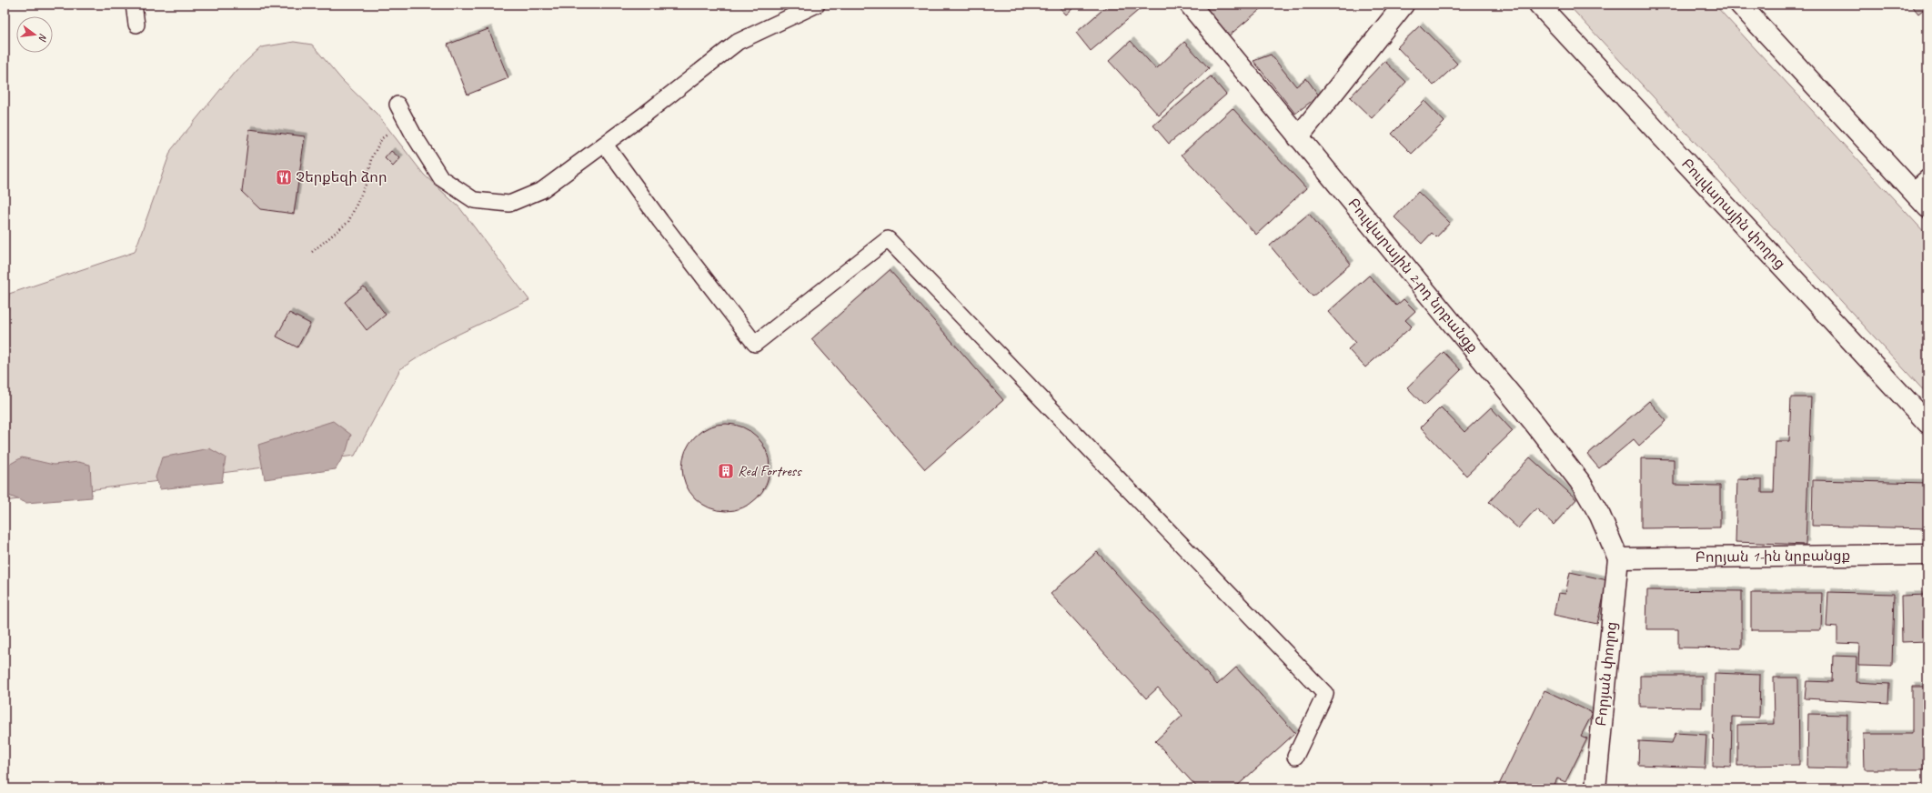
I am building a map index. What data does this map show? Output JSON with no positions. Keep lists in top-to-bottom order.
{
  "streets": {
    "street": [
      "Բուլվարային փողոց",
      "Բուլվարային 2-րդ նրբանցք",
      "Բորյան 1-ին նրբանցք",
      "Բորյան փողոց"
    ]
  },
  "crossings": [
    ["Բուլվարային 2-րդ նրբանցք", "Բորյան 1-ին նրբանցք"],
    ["Բուլվարային 2-րդ նրբանցք", "Բորյան փողոց"],
    ["Բորյան 1-ին նրբանցք", "Բորյան փողոց"]
  ],
  "places": {
    "restaurant": ["Չերքեզի ձոր"],
    "building": ["Red Fortress"]
  },
  "north": "right"
}
